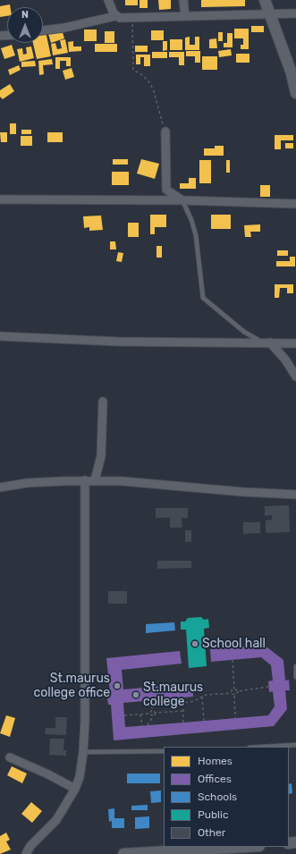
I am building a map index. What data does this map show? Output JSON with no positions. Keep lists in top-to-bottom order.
{
  "places": ["School hall", "St.maurus college office", "St.maurus college"],
  "legend": [
    "Homes",
    "Offices",
    "Schools",
    "Public",
    "Other"
  ],
  "north": "top"
}
